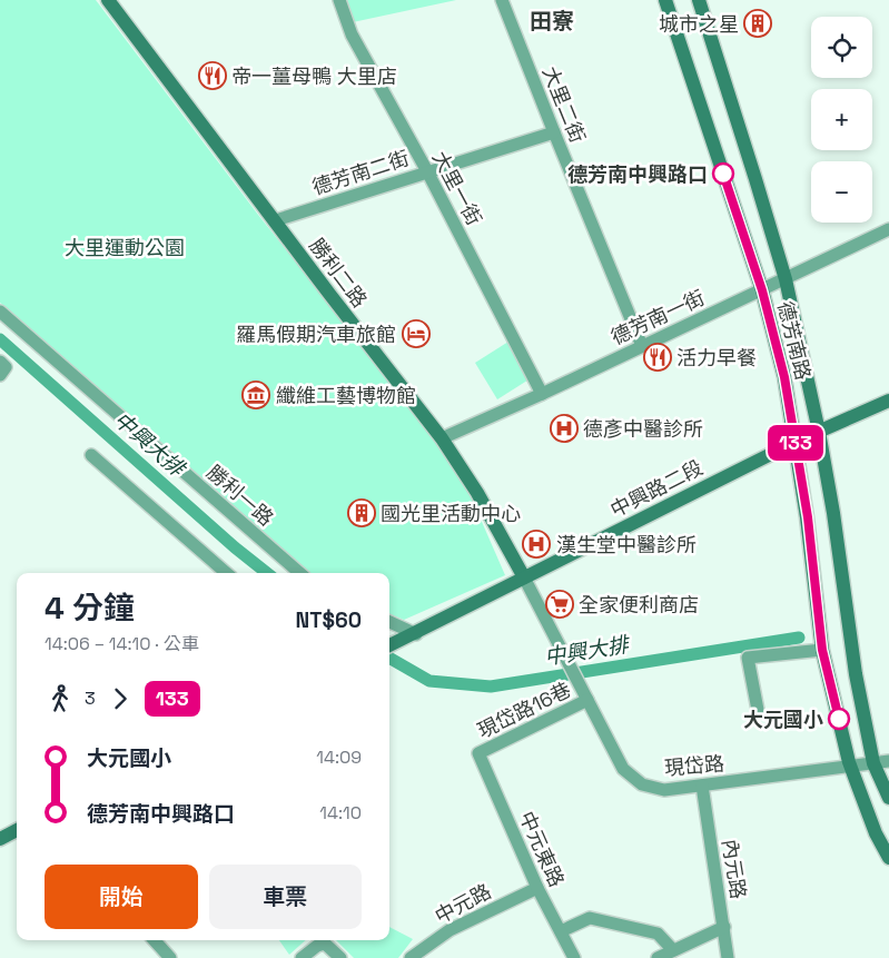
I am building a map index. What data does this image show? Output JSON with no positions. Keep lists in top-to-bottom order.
{
  "streets": {
    "street": [
      "大里二街",
      "德芳南二街",
      "大里一街",
      "勝利二路",
      "德芳南一街",
      "德芳南路",
      "中興路二段",
      "勝利一路",
      "現岱路16巷",
      "現岱路",
      "中元東路",
      "內元路",
      "中元路"
    ]
  },
  "crossings": [
    ["大里二街", "德芳南二街"],
    ["大里二街", "德芳南一街"],
    ["德芳南二街", "大里一街"],
    ["德芳南二街", "勝利二路"],
    ["大里一街", "德芳南一街"],
    ["勝利二路", "德芳南一街"],
    ["勝利二路", "中興路二段"],
    ["勝利二路", "現岱路"],
    ["德芳南一街", "德芳南路"],
    ["德芳南路", "中興路二段"],
    ["德芳南路", "現岱路"],
    ["中興路二段", "現岱路"],
    ["現岱路16巷", "現岱路"],
    ["現岱路16巷", "中元東路"],
    ["現岱路", "內元路"],
    ["中元東路", "中元路"]
  ],
  "districts": ["田寮"],
  "water": ["中興大排"],
  "parks": ["大里運動公園"],
  "places": {
    "building": ["城市之星", "國光里活動中心"],
    "restaurant": ["帝一薑母鴨 大里店", "活力早餐"],
    "other": ["德芳南中興路口", "大元國小"],
    "hotel": ["羅馬假期汽車旅館"],
    "museum": ["纖維工藝博物館"],
    "hospital": ["德彥中醫診所", "漢生堂中醫診所"],
    "supermarket": ["全家便利商店"]
  },
  "lines": ["bus line 133"],
  "page": {
    "on_map": "133",
    "map_buttons": ["+", "−"],
    "heading": ["4 分鐘", "14:06 – 14:10 · 公車", "NT$60"],
    "legs": ["3", "133"],
    "list": [
      {
        "name": "大元國小",
        "value": "14:09"
      },
      {
        "name": "德芳南中興路口",
        "value": "14:10"
      }
    ],
    "buttons": ["開始", "車票"]
  }
}
